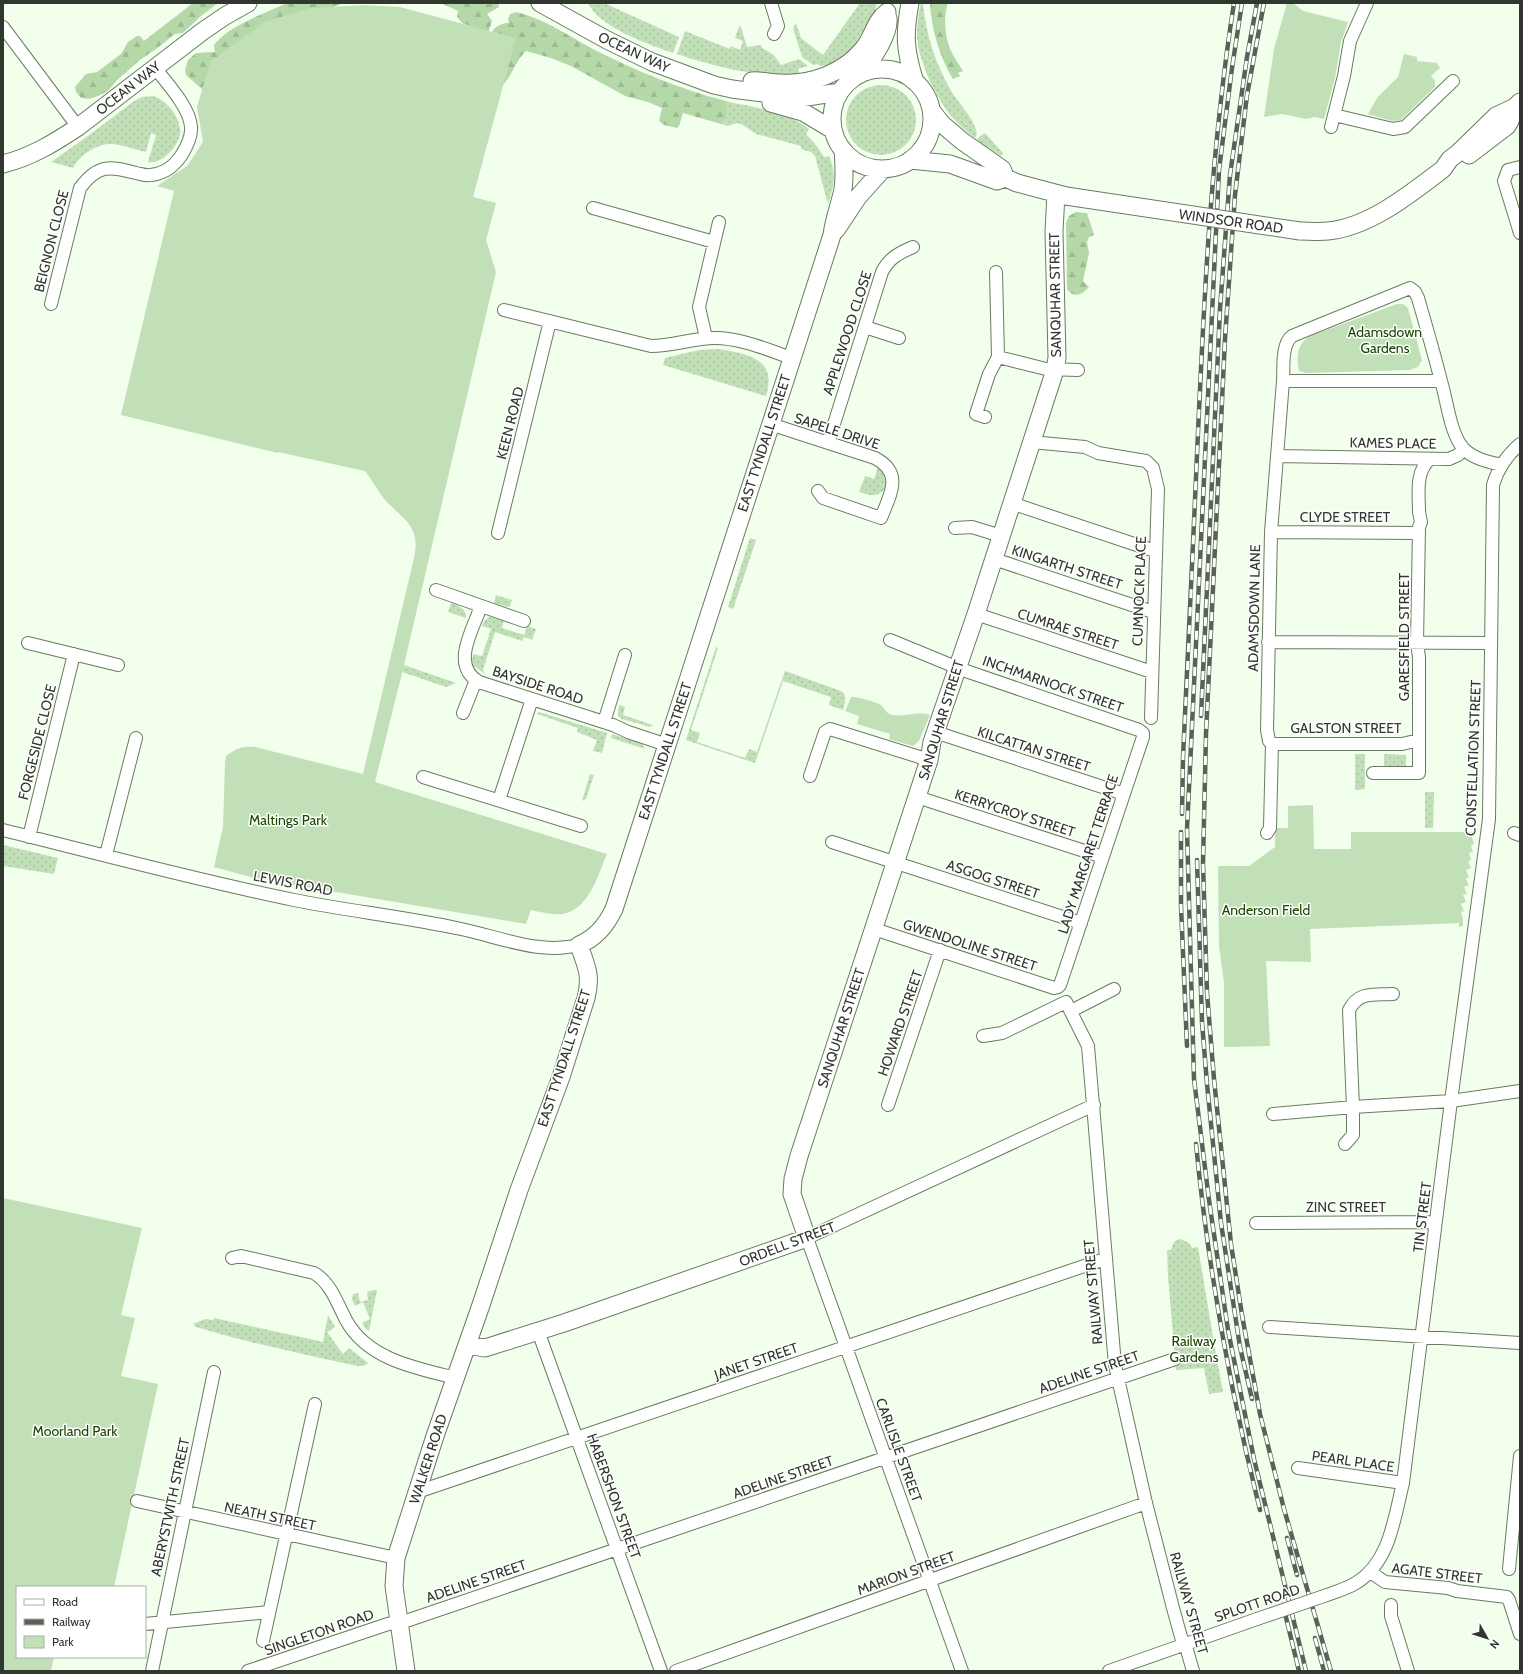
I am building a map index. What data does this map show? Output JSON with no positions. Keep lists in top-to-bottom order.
{
  "streets": {
    "street": [
      "OCEAN WAY",
      "WINDSOR ROAD",
      "BEIGNON CLOSE",
      "SANQUHAR STREET",
      "APPLEWOOD CLOSE",
      "KEEN ROAD",
      "SAPELE DRIVE",
      "EAST TYNDALL STREET",
      "KAMES PLACE",
      "CLYDE STREET",
      "KINGARTH STREET",
      "CUMNOCK PLACE",
      "ADAMSDOWN LANE",
      "CUMRAE STREET",
      "GARESFIELD STREET",
      "INCHMARNOCK STREET",
      "BAYSIDE ROAD",
      "GALSTON STREET",
      "FORGESIDE CLOSE",
      "KILCATTAN STREET",
      "CONSTELLATION STREET",
      "KERRYCROY STREET",
      "LADY MARGARET TERRACE",
      "ASGOG STREET",
      "LEWIS ROAD",
      "GWENDOLINE STREET",
      "HOWARD STREET",
      "ZINC STREET",
      "TIN STREET",
      "ORDELL STREET",
      "RAILWAY STREET",
      "JANET STREET",
      "ADELINE STREET",
      "CARLISLE STREET",
      "WALKER ROAD",
      "PEARL PLACE",
      "HABERSHON STREET",
      "ABERYSTWITH STREET",
      "NEATH STREET",
      "MARION STREET",
      "AGATE STREET",
      "SPLOTT ROAD",
      "SINGLETON ROAD"
    ]
  },
  "crossings": [
    ["OCEAN WAY", "WINDSOR ROAD"],
    ["OCEAN WAY", "BEIGNON CLOSE"],
    ["OCEAN WAY", "EAST TYNDALL STREET"],
    ["WINDSOR ROAD", "SANQUHAR STREET"],
    ["WINDSOR ROAD", "EAST TYNDALL STREET"],
    ["SANQUHAR STREET", "KINGARTH STREET"],
    ["SANQUHAR STREET", "CUMNOCK PLACE"],
    ["SANQUHAR STREET", "CUMRAE STREET"],
    ["SANQUHAR STREET", "INCHMARNOCK STREET"],
    ["SANQUHAR STREET", "KILCATTAN STREET"],
    ["SANQUHAR STREET", "KERRYCROY STREET"],
    ["SANQUHAR STREET", "ASGOG STREET"],
    ["SANQUHAR STREET", "GWENDOLINE STREET"],
    ["SANQUHAR STREET", "ORDELL STREET"],
    ["SANQUHAR STREET", "CARLISLE STREET"],
    ["APPLEWOOD CLOSE", "SAPELE DRIVE"],
    ["SAPELE DRIVE", "EAST TYNDALL STREET"],
    ["EAST TYNDALL STREET", "BAYSIDE ROAD"],
    ["EAST TYNDALL STREET", "LEWIS ROAD"],
    ["EAST TYNDALL STREET", "WALKER ROAD"],
    ["KAMES PLACE", "ADAMSDOWN LANE"],
    ["KAMES PLACE", "GARESFIELD STREET"],
    ["CLYDE STREET", "ADAMSDOWN LANE"],
    ["CLYDE STREET", "GARESFIELD STREET"],
    ["KINGARTH STREET", "CUMNOCK PLACE"],
    ["CUMNOCK PLACE", "CUMRAE STREET"],
    ["ADAMSDOWN LANE", "GALSTON STREET"],
    ["GARESFIELD STREET", "GALSTON STREET"],
    ["INCHMARNOCK STREET", "LADY MARGARET TERRACE"],
    ["FORGESIDE CLOSE", "LEWIS ROAD"],
    ["KILCATTAN STREET", "LADY MARGARET TERRACE"],
    ["CONSTELLATION STREET", "TIN STREET"],
    ["KERRYCROY STREET", "LADY MARGARET TERRACE"],
    ["LADY MARGARET TERRACE", "ASGOG STREET"],
    ["LADY MARGARET TERRACE", "GWENDOLINE STREET"],
    ["GWENDOLINE STREET", "HOWARD STREET"],
    ["ZINC STREET", "TIN STREET"],
    ["TIN STREET", "PEARL PLACE"],
    ["TIN STREET", "SPLOTT ROAD"],
    ["ORDELL STREET", "RAILWAY STREET"],
    ["ORDELL STREET", "CARLISLE STREET"],
    ["ORDELL STREET", "WALKER ROAD"],
    ["ORDELL STREET", "HABERSHON STREET"],
    ["RAILWAY STREET", "JANET STREET"],
    ["RAILWAY STREET", "ADELINE STREET"],
    ["RAILWAY STREET", "MARION STREET"],
    ["RAILWAY STREET", "SPLOTT ROAD"],
    ["JANET STREET", "CARLISLE STREET"],
    ["JANET STREET", "WALKER ROAD"],
    ["JANET STREET", "HABERSHON STREET"],
    ["ADELINE STREET", "CARLISLE STREET"],
    ["ADELINE STREET", "WALKER ROAD"],
    ["ADELINE STREET", "HABERSHON STREET"],
    ["ADELINE STREET", "SINGLETON ROAD"],
    ["CARLISLE STREET", "MARION STREET"],
    ["WALKER ROAD", "NEATH STREET"],
    ["WALKER ROAD", "SINGLETON ROAD"],
    ["PEARL PLACE", "SPLOTT ROAD"],
    ["ABERYSTWITH STREET", "NEATH STREET"],
    ["AGATE STREET", "SPLOTT ROAD"]
  ],
  "parks": [
    "Adamsdown Gardens",
    "Maltings Park",
    "Anderson Field",
    "Railway Gardens",
    "Moorland Park"
  ],
  "legend": ["Road", "Railway", "Park"],
  "north": "bottom right"
}
